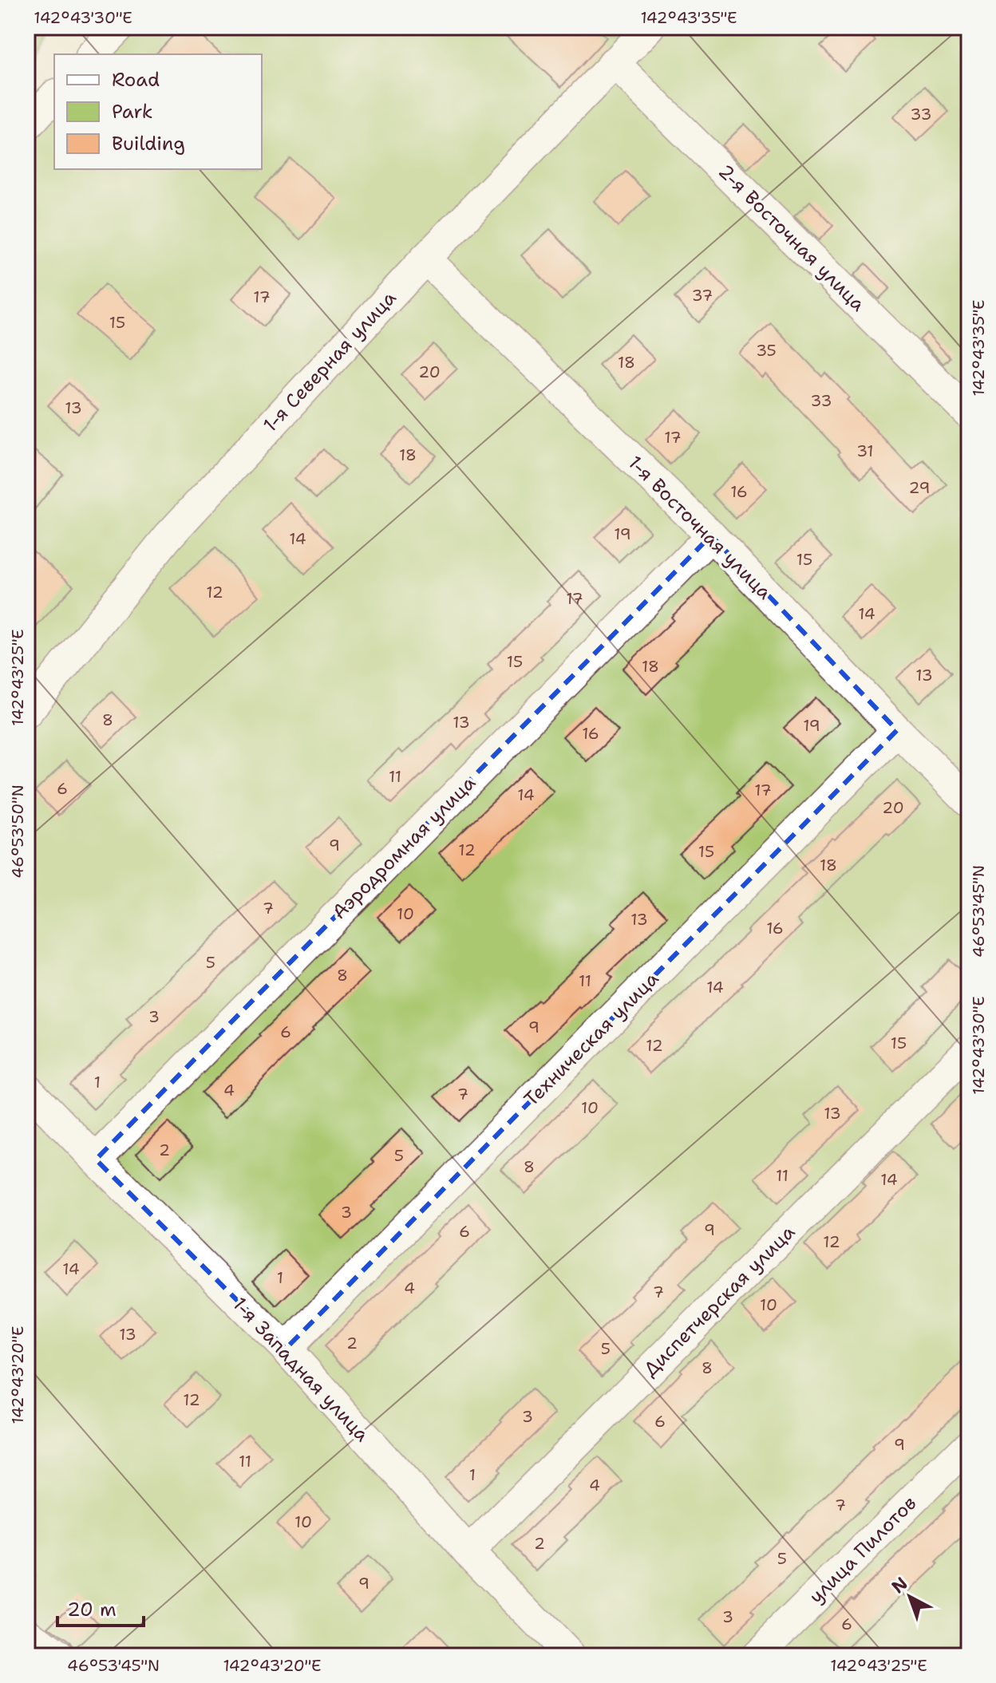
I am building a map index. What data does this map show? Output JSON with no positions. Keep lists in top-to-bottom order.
{
  "streets": {
    "street": [
      "2-я Восточная улица",
      "1-я Северная улица",
      "1-я Восточная улица",
      "Аэродромная улица",
      "Техническая улица",
      "Диспетчерская улица",
      "1-я Западная улица",
      "улица Пилотов"
    ]
  },
  "crossings": [
    ["2-я Восточная улица", "1-я Северная улица"],
    ["1-я Северная улица", "1-я Восточная улица"],
    ["1-я Восточная улица", "Аэродромная улица"],
    ["1-я Восточная улица", "Техническая улица"],
    ["Аэродромная улица", "1-я Западная улица"],
    ["Техническая улица", "1-я Западная улица"],
    ["Диспетчерская улица", "1-я Западная улица"]
  ],
  "house_numbers": [
    "33",
    "37",
    "17",
    "15",
    "35",
    "18",
    "20",
    "33",
    "13",
    "17",
    "31",
    "18",
    "29",
    "16",
    "19",
    "14",
    "15",
    "12",
    "17",
    "14",
    "15",
    "18",
    "13",
    "8",
    "13",
    "19",
    "16",
    "11",
    "6",
    "17",
    "14",
    "20",
    "9",
    "12",
    "15",
    "18",
    "7",
    "10",
    "13",
    "16",
    "5",
    "8",
    "11",
    "14",
    "3",
    "9",
    "6",
    "15",
    "12",
    "1",
    "4",
    "7",
    "10",
    "13",
    "2",
    "5",
    "8",
    "11",
    "14",
    "3",
    "9",
    "6",
    "12",
    "14",
    "1",
    "4",
    "7",
    "10",
    "13",
    "2",
    "5",
    "8",
    "12",
    "3",
    "6",
    "9",
    "11",
    "1",
    "4",
    "7",
    "10",
    "2",
    "5",
    "9",
    "3",
    "6"
  ],
  "legend": ["Road", "Park", "Building"],
  "scale_bar": "20 m",
  "north": "top left",
  "coordinates": [
    "142°43'30\"E",
    "142°43'35\"E",
    "142°43'25\"E",
    "46°53'50\"N",
    "46°53'45\"N",
    "142°43'20\"E"
  ]
}
